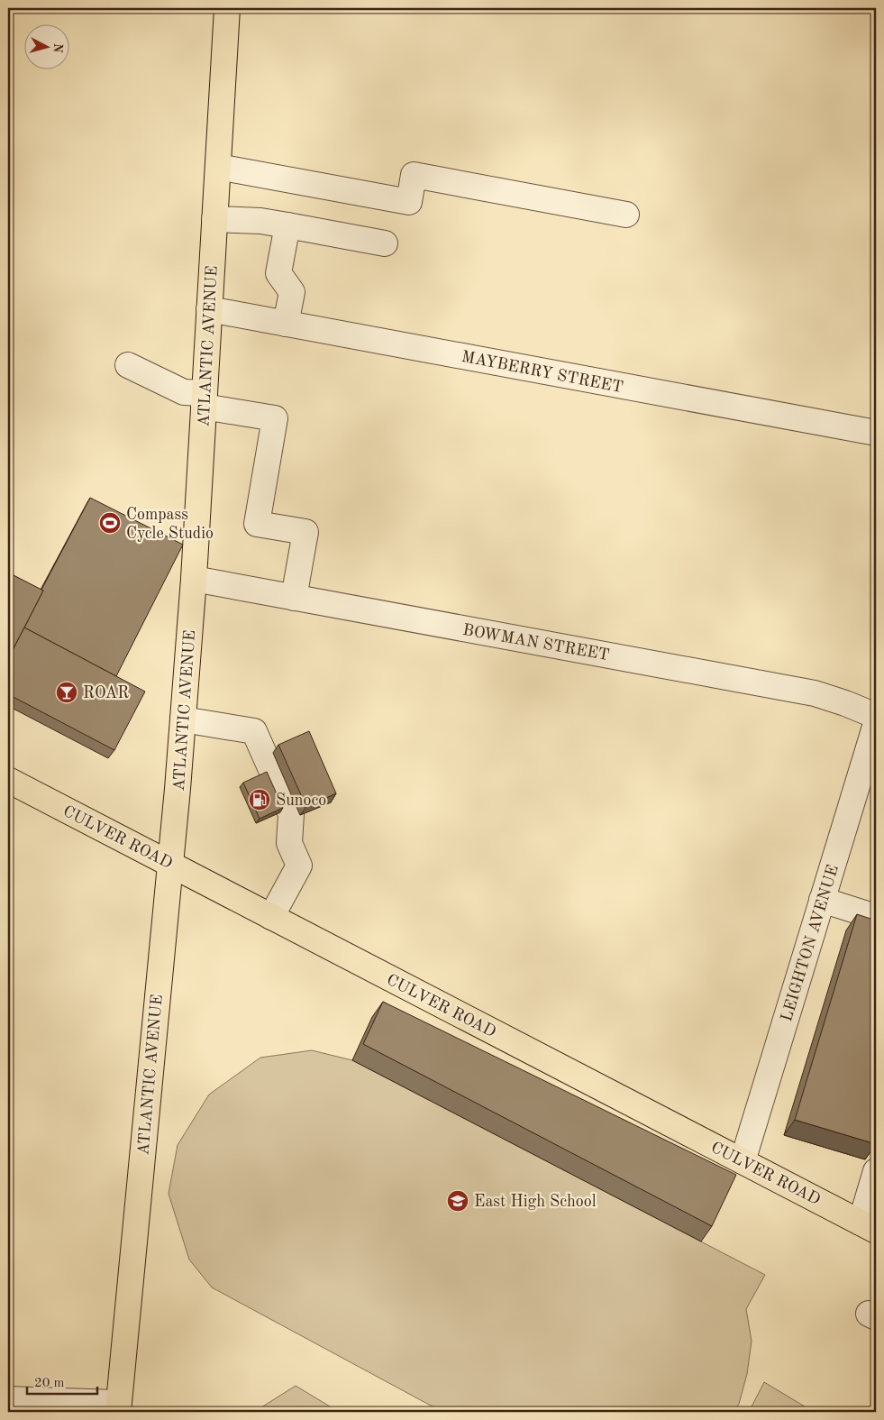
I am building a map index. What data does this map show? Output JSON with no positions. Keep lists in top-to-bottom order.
{
  "streets": {
    "main road": ["ATLANTIC AVENUE", "CULVER ROAD"],
    "street": ["MAYBERRY STREET", "BOWMAN STREET", "LEIGHTON AVENUE"]
  },
  "crossings": [
    ["ATLANTIC AVENUE", "MAYBERRY STREET"],
    ["ATLANTIC AVENUE", "BOWMAN STREET"],
    ["ATLANTIC AVENUE", "CULVER ROAD"],
    ["CULVER ROAD", "LEIGHTON AVENUE"]
  ],
  "places": {
    "sports": ["Compass Cycle Studio"],
    "bar": ["ROAR"],
    "fuel station": ["Sunoco"],
    "school or university": ["East High School"]
  },
  "scale_bar": "20 m",
  "north": "right"
}
